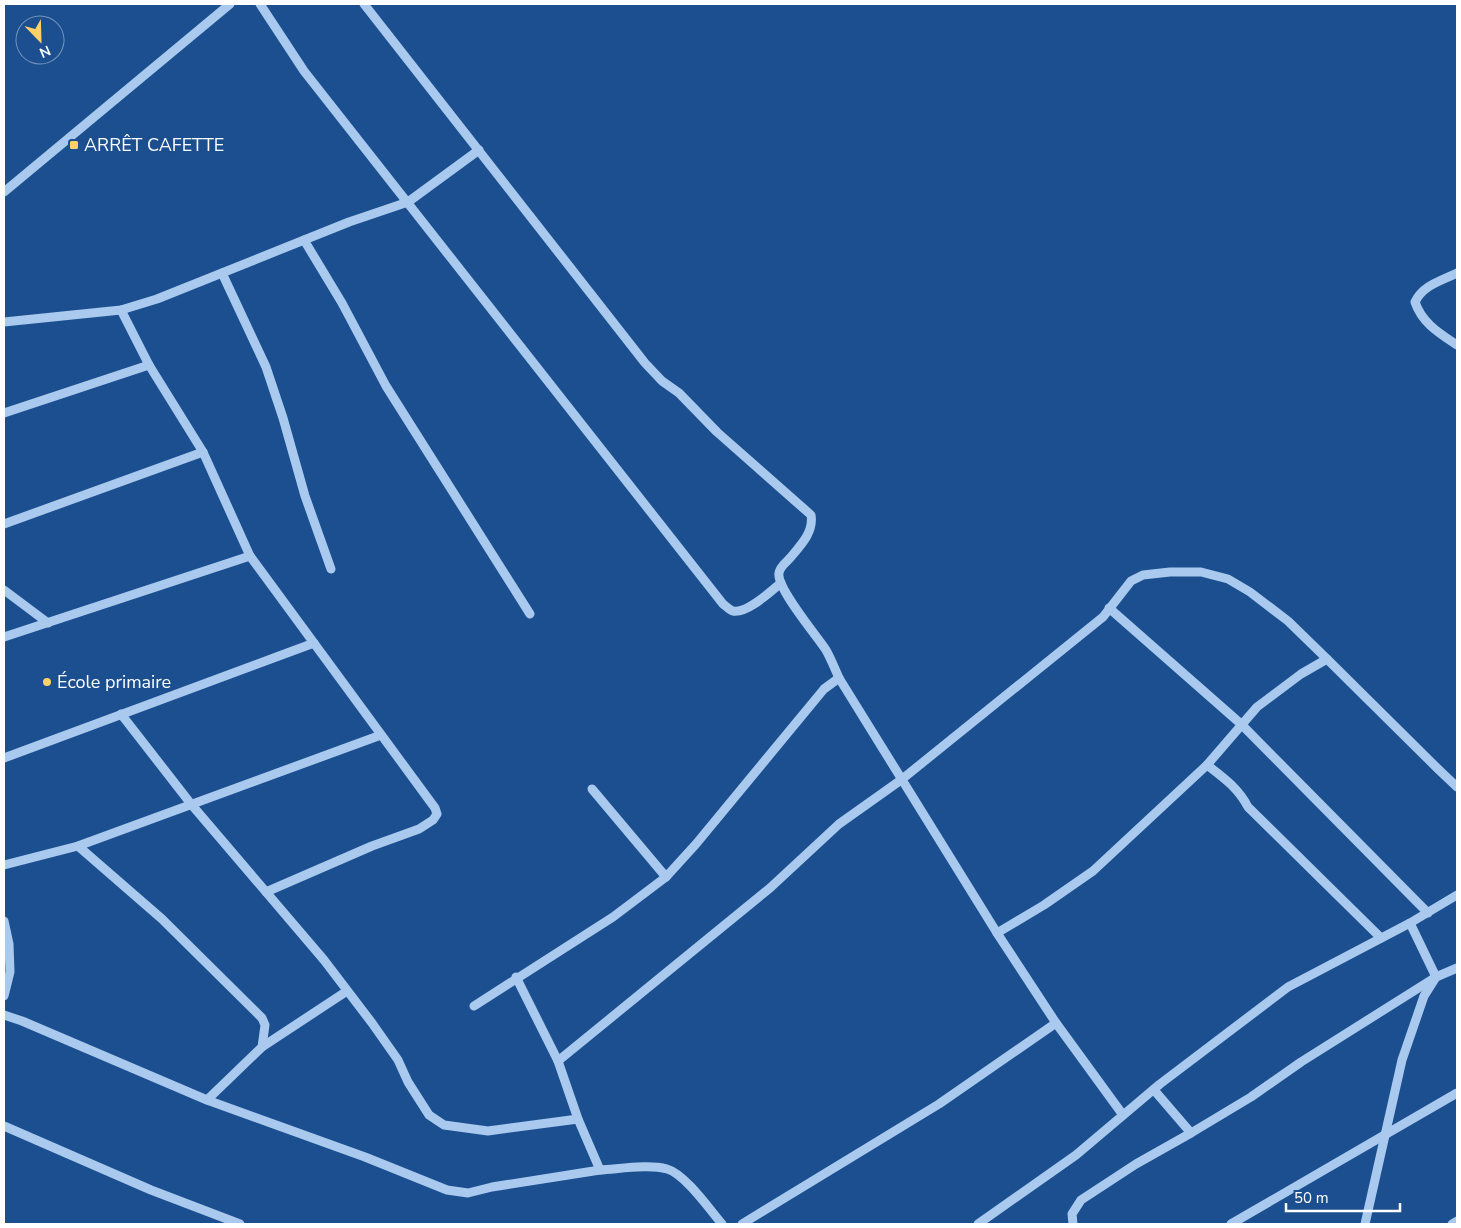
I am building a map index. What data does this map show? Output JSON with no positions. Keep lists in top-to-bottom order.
{
  "places": {
    "transit": ["ARRÊT CAFETTE"],
    "other": ["École primaire"]
  },
  "scale_bar": "50 m",
  "north": "bottom right"
}
